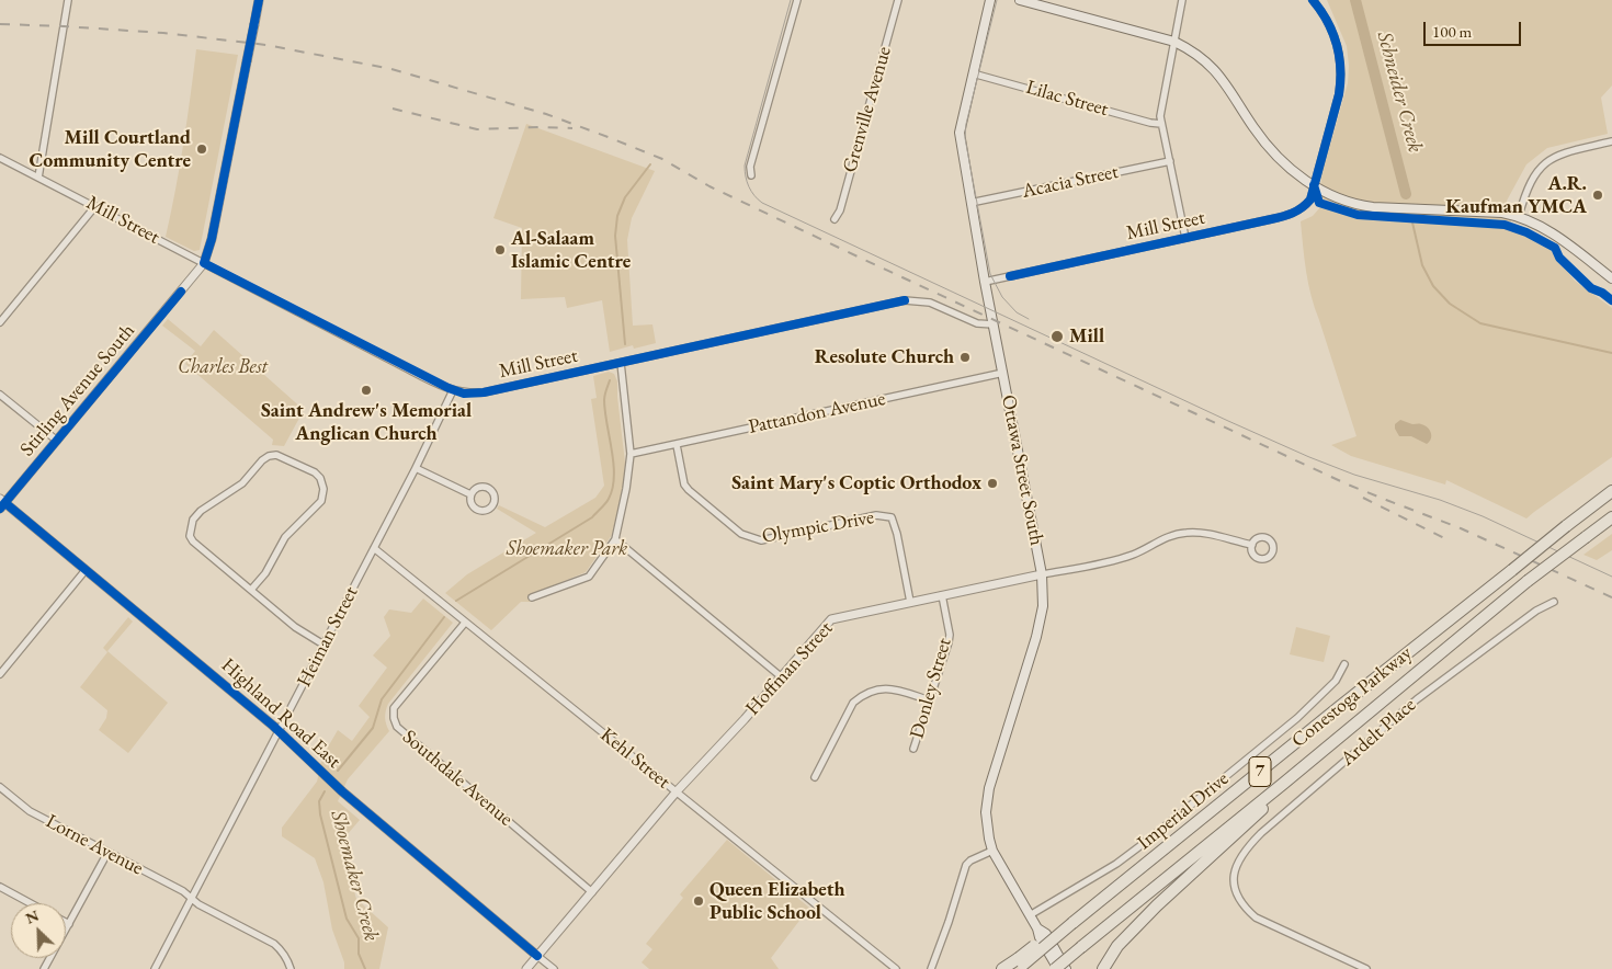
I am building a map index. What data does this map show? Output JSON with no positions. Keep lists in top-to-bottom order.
{
  "streets": {
    "highway": ["Conestoga Parkway", "7"],
    "main road": ["Ottawa Street South"],
    "street": [
      "Lilac Street",
      "Grenville Avenue",
      "Acacia Street",
      "Mill Street",
      "Stirling Avenue South",
      "Pattandon Avenue",
      "Olympic Drive",
      "Heiman Street",
      "Hoffman Street",
      "Donley Street",
      "Highland Road East",
      "Ardelt Place",
      "Kehl Street",
      "Southdale Avenue",
      "Imperial Drive",
      "Lorne Avenue"
    ]
  },
  "crossings": [
    ["Lilac Street", "Ottawa Street South"],
    ["Acacia Street", "Ottawa Street South"],
    ["Mill Street", "Stirling Avenue South"],
    ["Mill Street", "Ottawa Street South"],
    ["Mill Street", "Heiman Street"],
    ["Stirling Avenue South", "Highland Road East"],
    ["Pattandon Avenue", "Ottawa Street South"],
    ["Pattandon Avenue", "Olympic Drive"],
    ["Ottawa Street South", "Hoffman Street"],
    ["Ottawa Street South", "Conestoga Parkway"],
    ["Ottawa Street South", "Imperial Drive"],
    ["Olympic Drive", "Hoffman Street"],
    ["Heiman Street", "Highland Road East"],
    ["Heiman Street", "Kehl Street"],
    ["Heiman Street", "Lorne Avenue"],
    ["Hoffman Street", "Donley Street"],
    ["Hoffman Street", "Highland Road East"],
    ["Hoffman Street", "Kehl Street"],
    ["Hoffman Street", "Southdale Avenue"],
    ["Kehl Street", "Southdale Avenue"]
  ],
  "water": ["Schneider Creek", "Shoemaker Creek"],
  "parks": ["Charles Best", "Shoemaker Park"],
  "places": [
    "Mill Courtland Community Centre",
    "A.R. Kaufman YMCA",
    "Al-Salaam Islamic Centre",
    "Mill",
    "Resolute Church",
    "Saint Andrew's Memorial Anglican Church",
    "Saint Mary's Coptic Orthodox",
    "Queen Elizabeth Public School"
  ],
  "scale_bar": "100 m",
  "north": "top left"
}
